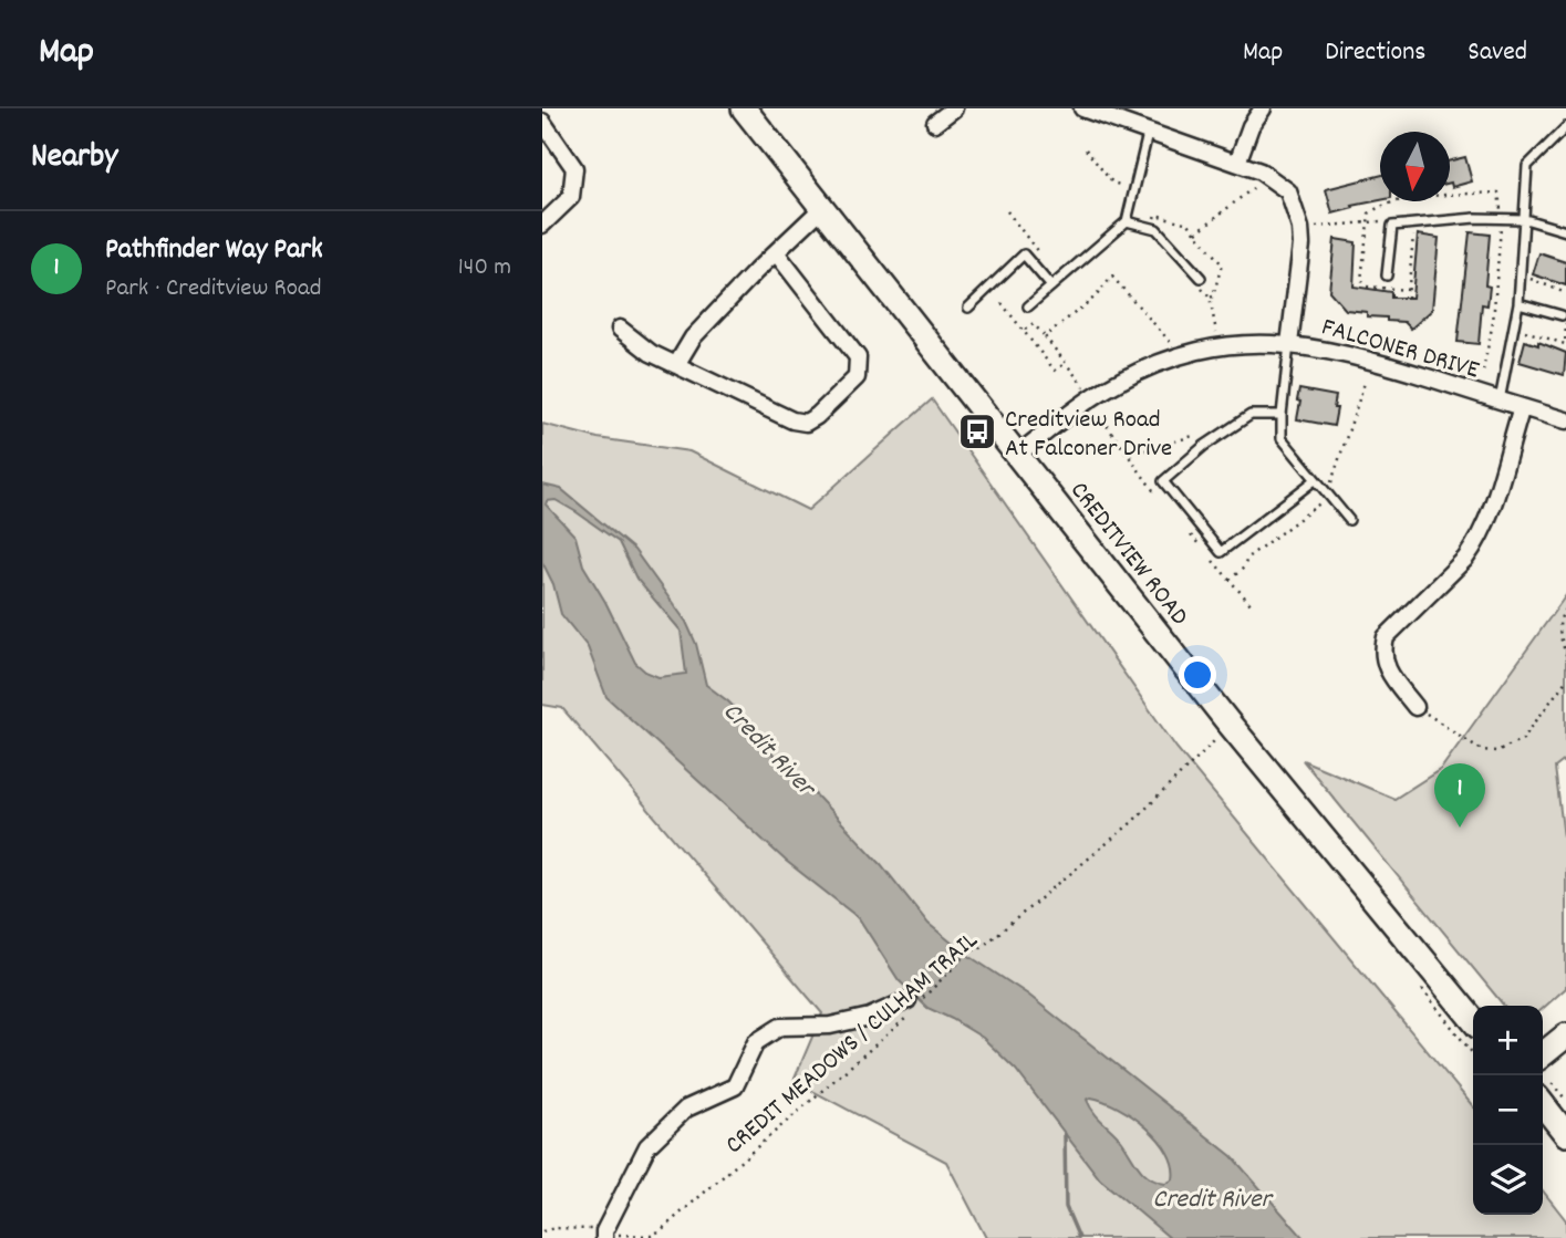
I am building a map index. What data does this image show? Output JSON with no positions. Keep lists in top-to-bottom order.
{
  "streets": {
    "main road": ["CREDITVIEW ROAD"],
    "street": ["FALCONER DRIVE"],
    "path": ["CREDIT MEADOWS / CULHAM TRAIL"]
  },
  "crossings": [
    ["FALCONER DRIVE", "CREDITVIEW ROAD"]
  ],
  "water": ["Credit River"],
  "places": {
    "bus stop": ["Creditview Road At Falconer Drive"]
  },
  "north": "bottom",
  "page": {
    "header": "Map",
    "nav": ["Map", "Directions", "Saved"],
    "heading": "Nearby",
    "list": [
      {
        "mark": "1",
        "name": "Pathfinder Way Park",
        "note": "Park · Creditview Road",
        "value": "140 m"
      }
    ],
    "pins": "1",
    "map_buttons": ["+", "−"]
  }
}
